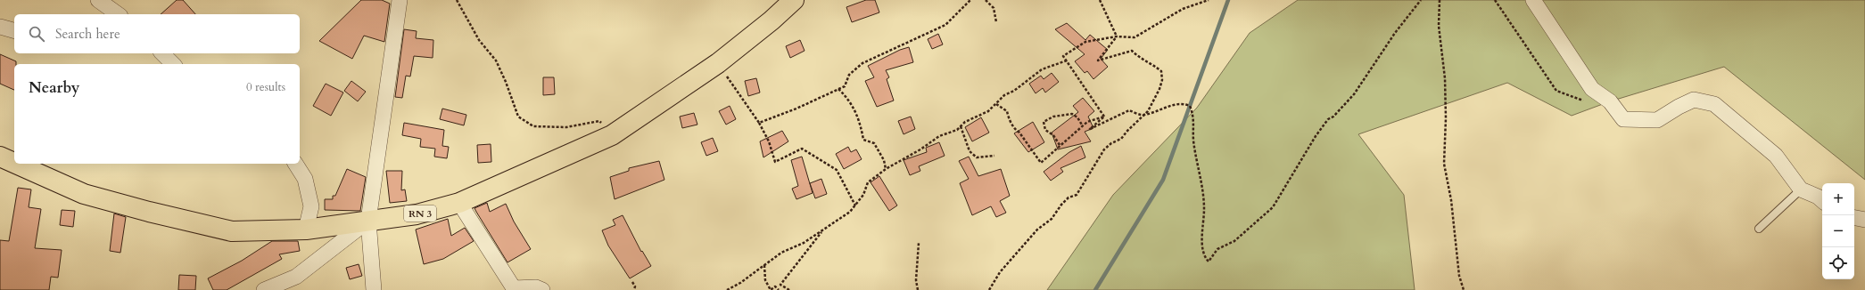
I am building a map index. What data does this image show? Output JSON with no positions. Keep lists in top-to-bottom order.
{
  "streets": {
    "highway": ["RN 3"]
  },
  "page": {
    "search": "Search here",
    "heading": ["Nearby", "0 results"],
    "map_buttons": ["+", "−"]
  }
}
